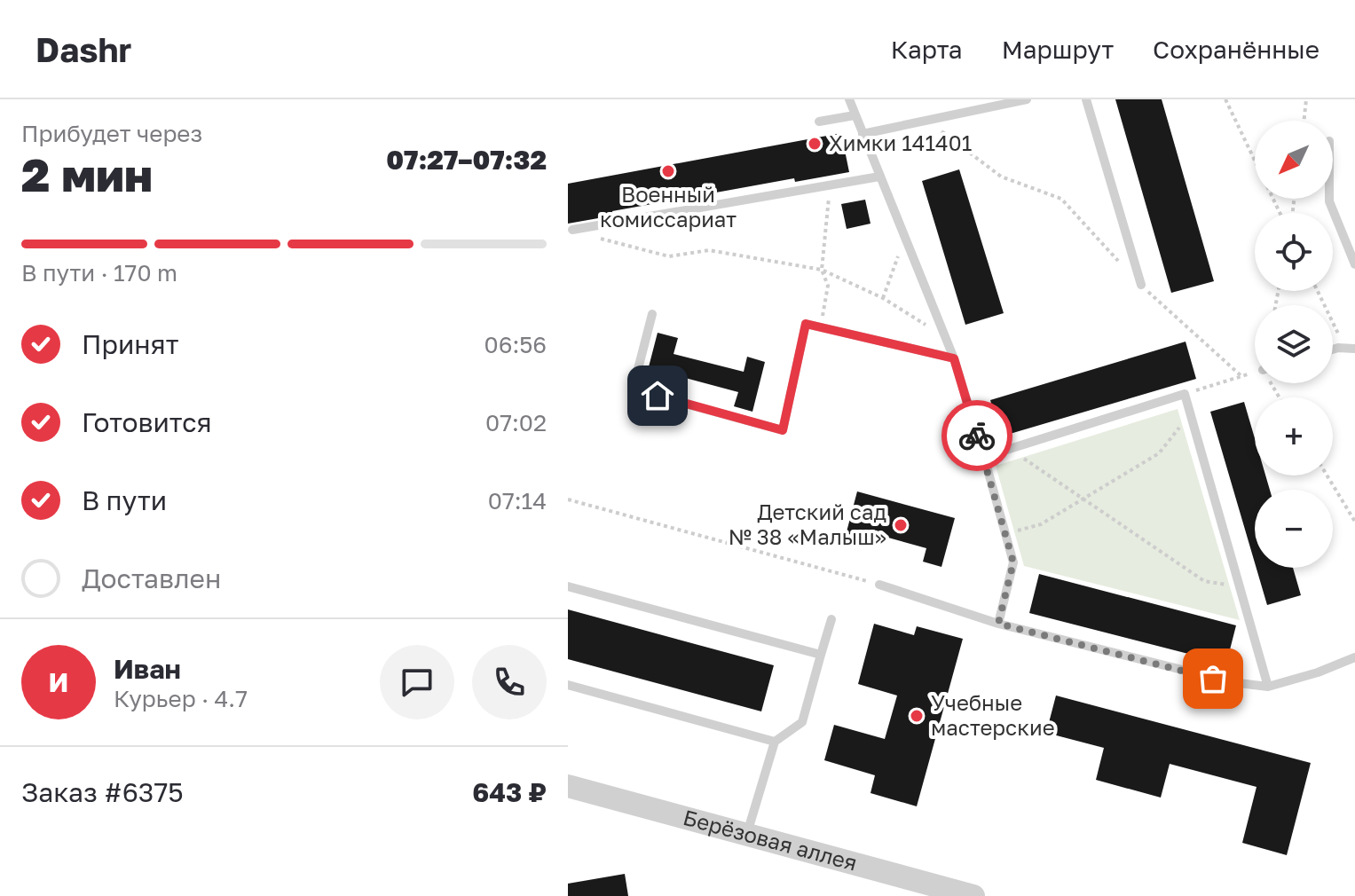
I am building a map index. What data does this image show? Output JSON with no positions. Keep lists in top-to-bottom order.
{
  "streets": {
    "street": ["Берёзовая аллея"]
  },
  "places": [
    "Химки 141401",
    "Военный комиссариат",
    "Детский сад № 38 «Малыш»",
    "Учебные мастерские"
  ],
  "north": "bottom left",
  "page": {
    "header": "Dashr",
    "nav": ["Карта", "Маршрут", "Сохранённые"],
    "heading": ["2 мин", "Прибудет через", "07:27–07:32"],
    "panel": [
      "Иван",
      "Курьер · 4.7",
      "Заказ #6375",
      "643 ₽"
    ],
    "map_buttons": ["+", "−"],
    "bar": "В пути · 170 m",
    "list": [
      ["Принят", "06:56"],
      ["Готовится", "07:02"],
      ["В пути", "07:14"],
      "Доставлен"
    ],
    "round": "И"
  }
}
